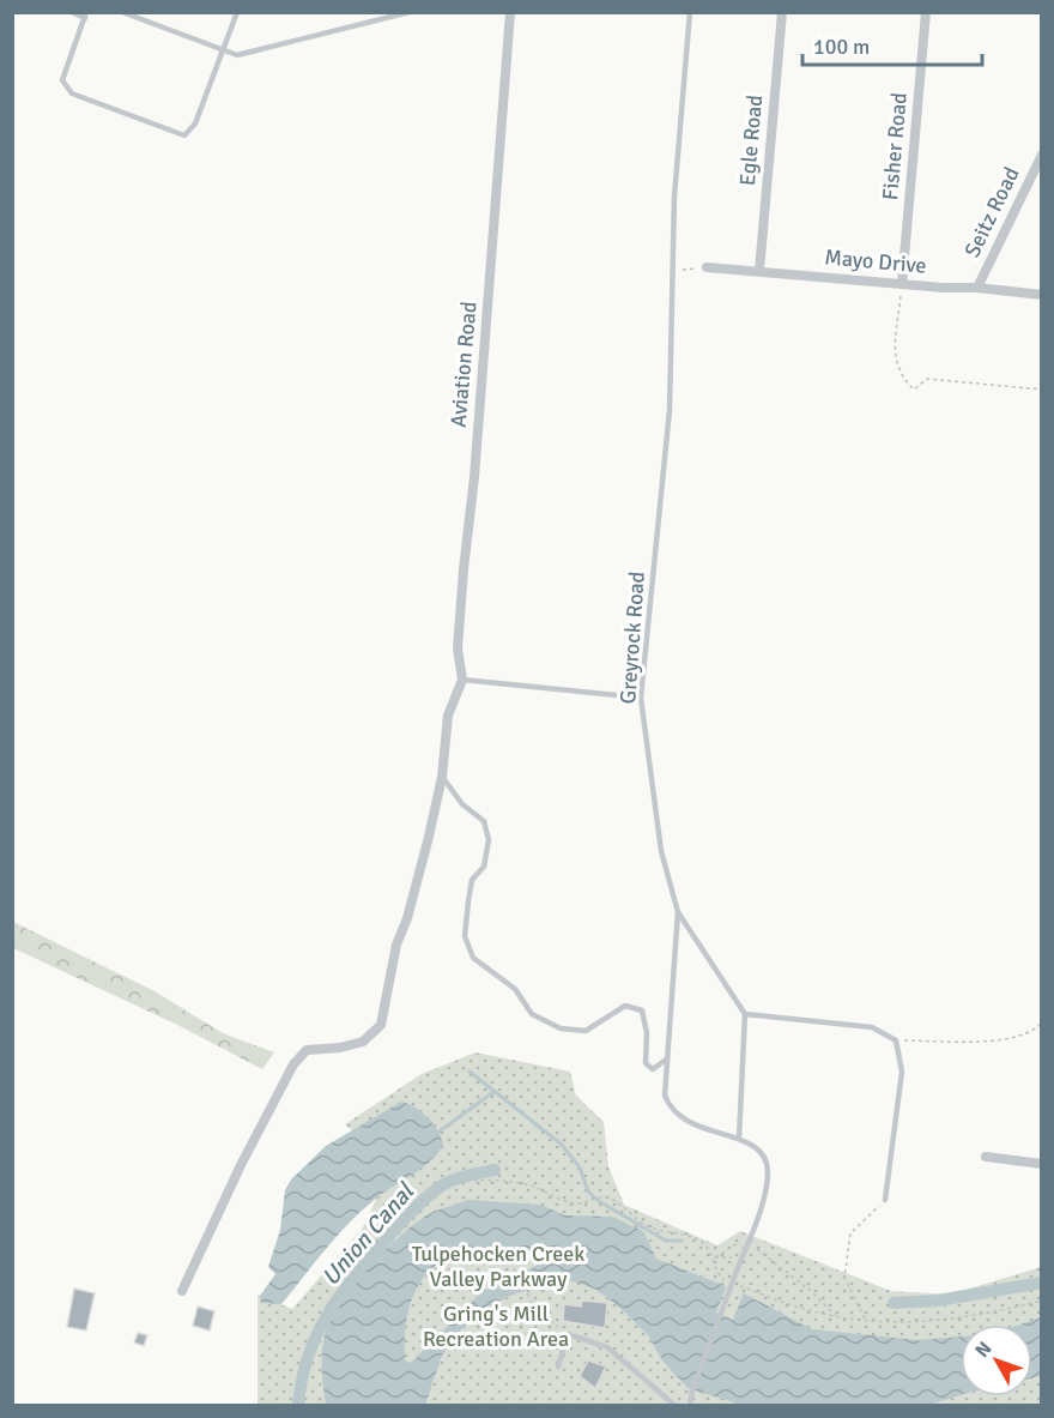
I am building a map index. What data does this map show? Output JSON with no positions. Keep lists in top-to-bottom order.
{
  "streets": {
    "street": [
      "Egle Road",
      "Fisher Road",
      "Seitz Road",
      "Mayo Drive",
      "Aviation Road"
    ],
    "lane": ["Greyrock Road"]
  },
  "crossings": [
    ["Egle Road", "Mayo Drive"],
    ["Fisher Road", "Mayo Drive"],
    ["Seitz Road", "Mayo Drive"]
  ],
  "water": ["Union Canal"],
  "parks": ["Tulpehocken Creek Valley Parkway", "Gring's Mill Recreation Area"],
  "scale_bar": "100 m",
  "north": "top left"
}
